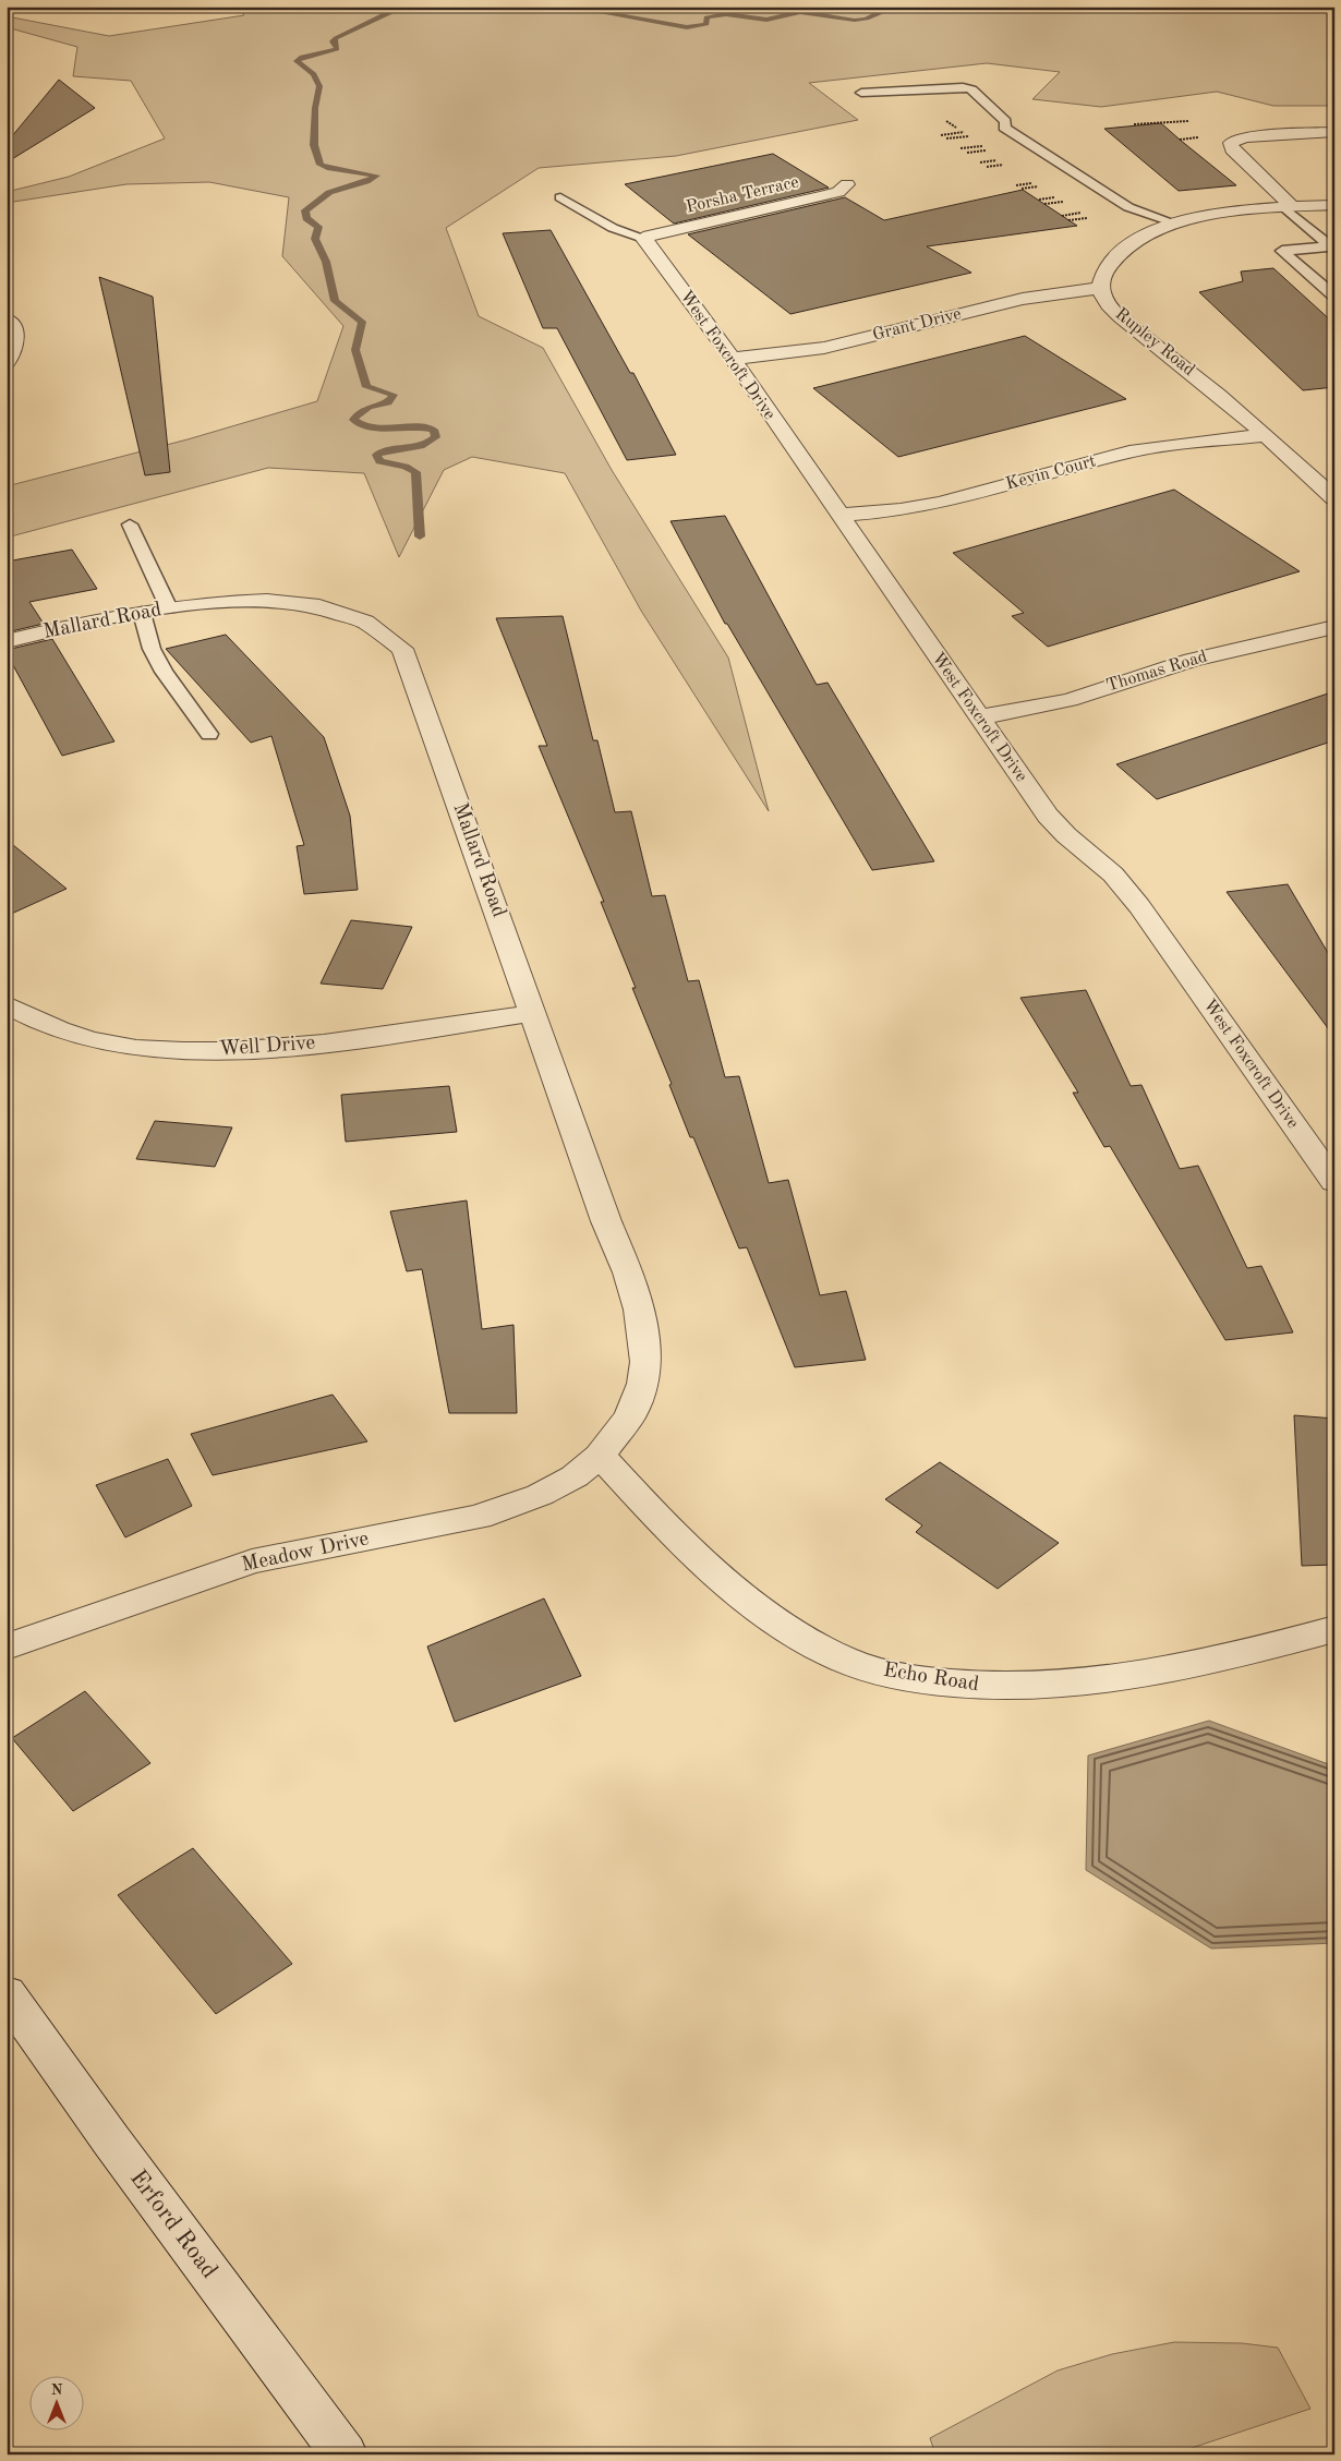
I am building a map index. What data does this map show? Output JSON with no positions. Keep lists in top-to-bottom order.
{
  "streets": {
    "street": [
      "Porsha Terrace",
      "Grant Drive",
      "Rupley Road",
      "West Foxcroft Drive",
      "Kevin Court",
      "Mallard Road",
      "Thomas Road",
      "Well Drive",
      "Meadow Drive",
      "Echo Road",
      "Erford Road"
    ]
  },
  "crossings": [
    ["Porsha Terrace", "West Foxcroft Drive"],
    ["Grant Drive", "Rupley Road"],
    ["Grant Drive", "West Foxcroft Drive"],
    ["Rupley Road", "Kevin Court"],
    ["West Foxcroft Drive", "Kevin Court"],
    ["West Foxcroft Drive", "Thomas Road"],
    ["Mallard Road", "Well Drive"],
    ["Mallard Road", "Meadow Drive"],
    ["Mallard Road", "Echo Road"],
    ["Meadow Drive", "Echo Road"]
  ],
  "north": "top"
}
